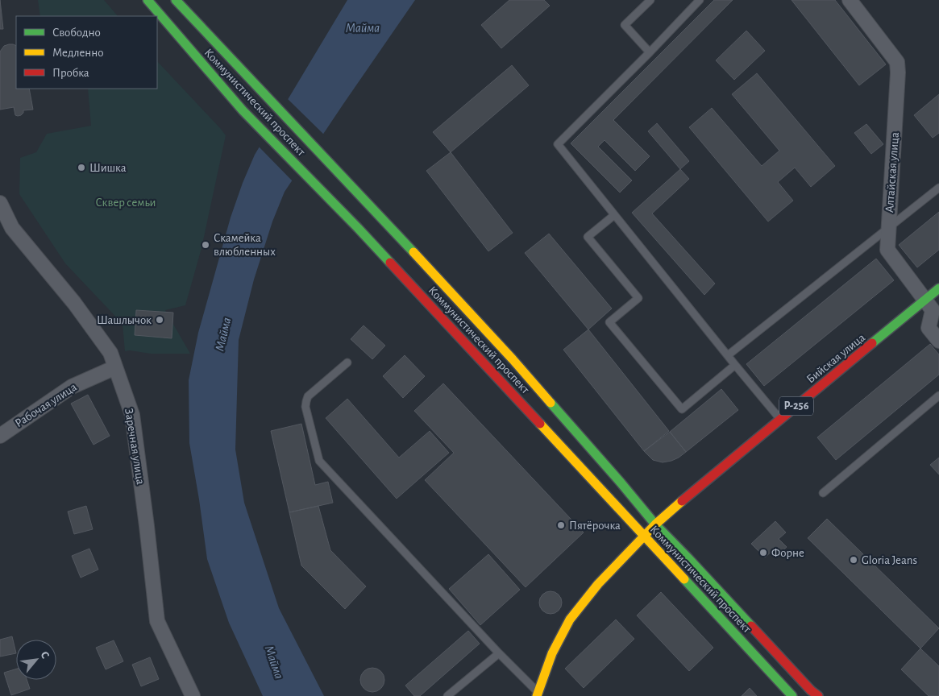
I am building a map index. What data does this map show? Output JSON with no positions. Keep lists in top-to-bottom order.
{
  "streets": {
    "main road": ["Коммунистический проспект", "Бийская улица", "Р-256"],
    "street": ["Алтайская улица", "Рабочая улица", "Заречная улица"]
  },
  "crossings": [
    ["Коммунистический проспект", "Бийская улица"],
    ["Коммунистический проспект", "Р-256"],
    ["Алтайская улица", "Бийская улица"],
    ["Бийская улица", "Р-256"],
    ["Рабочая улица", "Заречная улица"]
  ],
  "water": ["Майма"],
  "parks": ["Сквер семьи"],
  "places": [
    "Шишка",
    "Скамейка влюбленных",
    "Шашлычок",
    "Пятёрочка",
    "Форне",
    "Gloria Jeans"
  ],
  "legend": ["Свободно", "Медленно", "Пробка"],
  "north": "top right"
}
